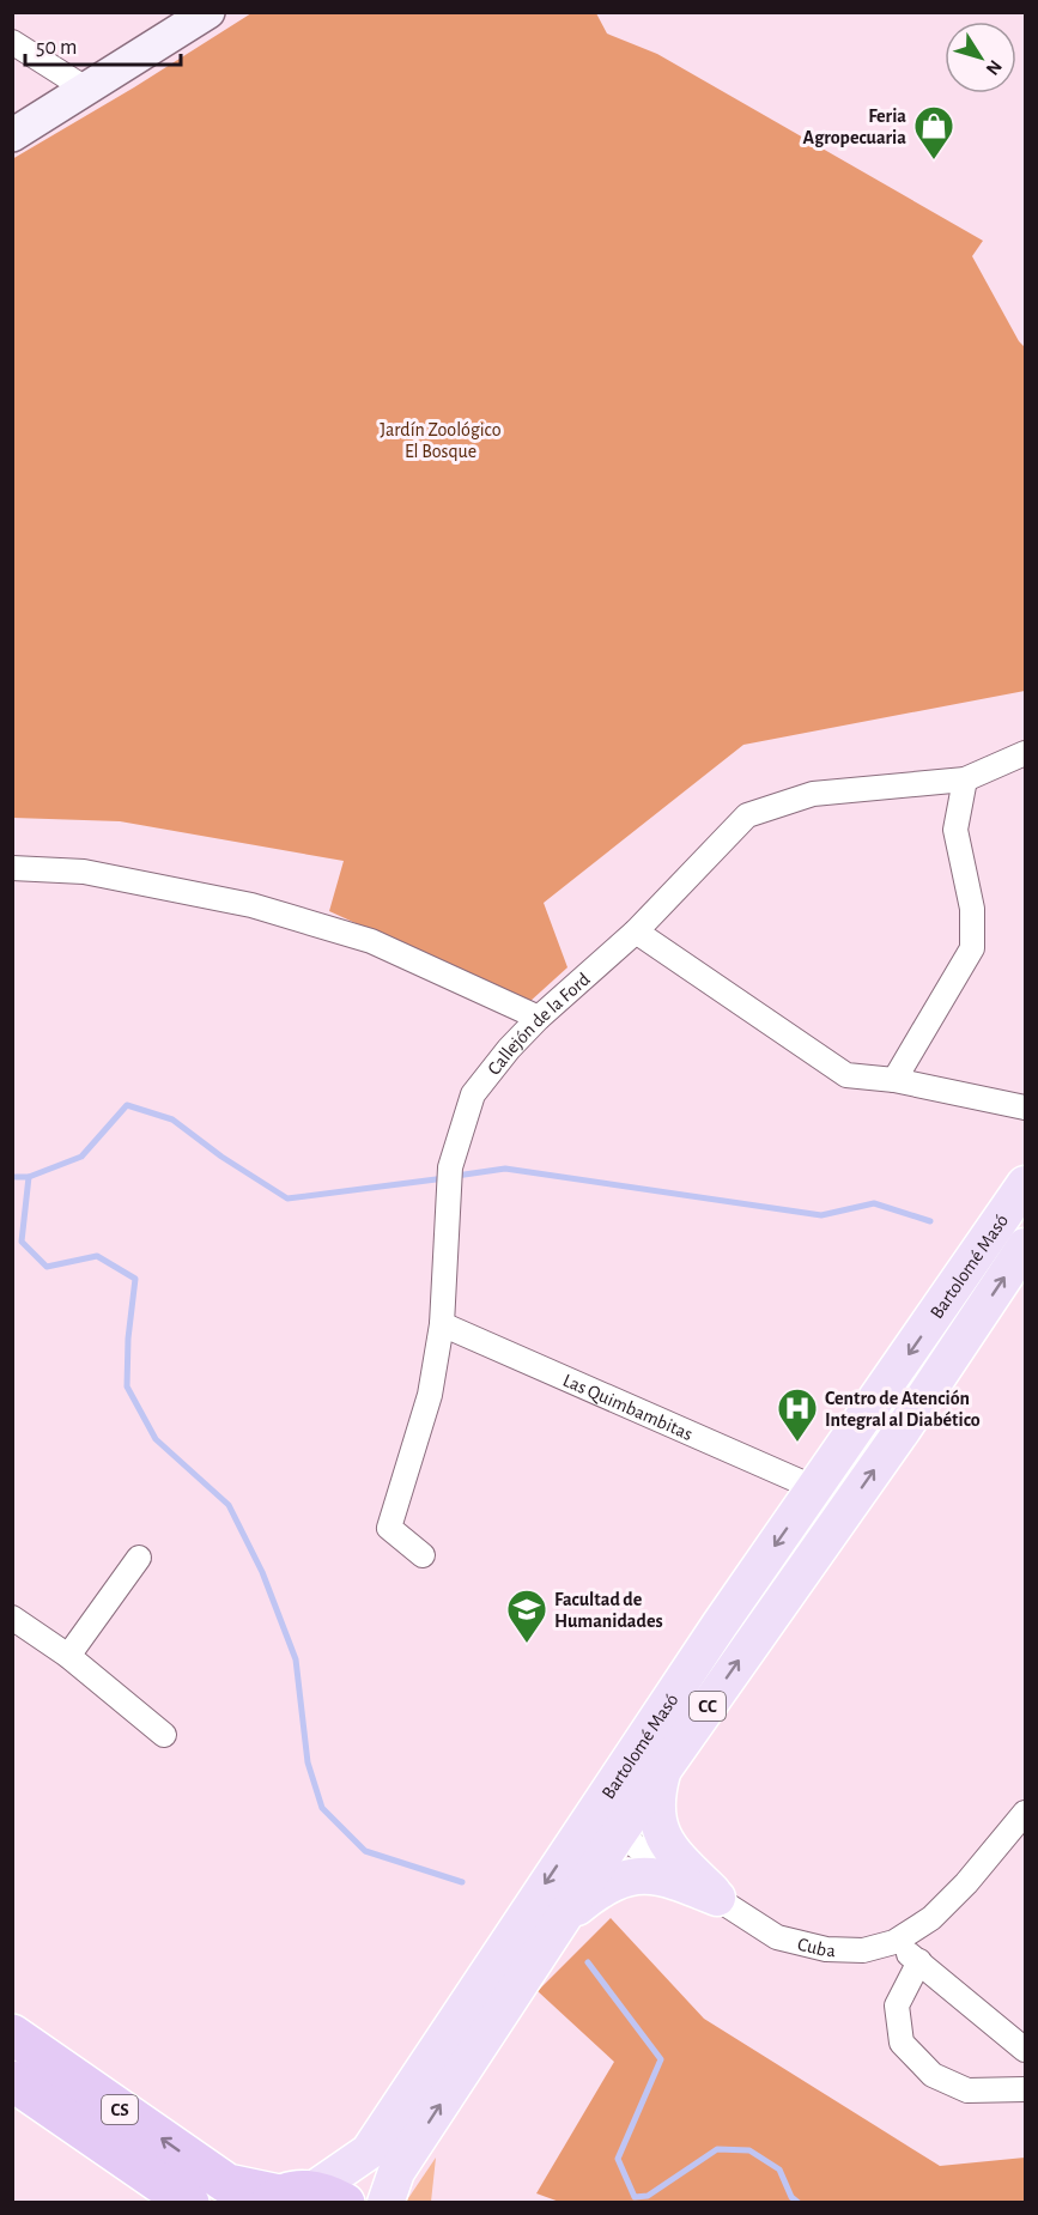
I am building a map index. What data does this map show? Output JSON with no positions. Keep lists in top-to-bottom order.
{
  "streets": {
    "highway": ["CS"],
    "main road": ["Bartolomé Masó", "CC"],
    "street": ["Callejón de la Ford", "Las Quimbambitas", "Cuba"]
  },
  "crossings": [
    ["Callejón de la Ford", "Las Quimbambitas"],
    ["Bartolomé Masó", "Las Quimbambitas"],
    ["Bartolomé Masó", "Cuba"],
    ["Bartolomé Masó", "CS"]
  ],
  "parks": ["Jardín Zoológico El Bosque"],
  "places": {
    "shop": ["Feria Agropecuaria"],
    "hospital": ["Centro de Atención Integral al Diabético"],
    "school or university": ["Facultad de Humanidades"]
  },
  "scale_bar": "50 m",
  "north": "bottom right"
}
